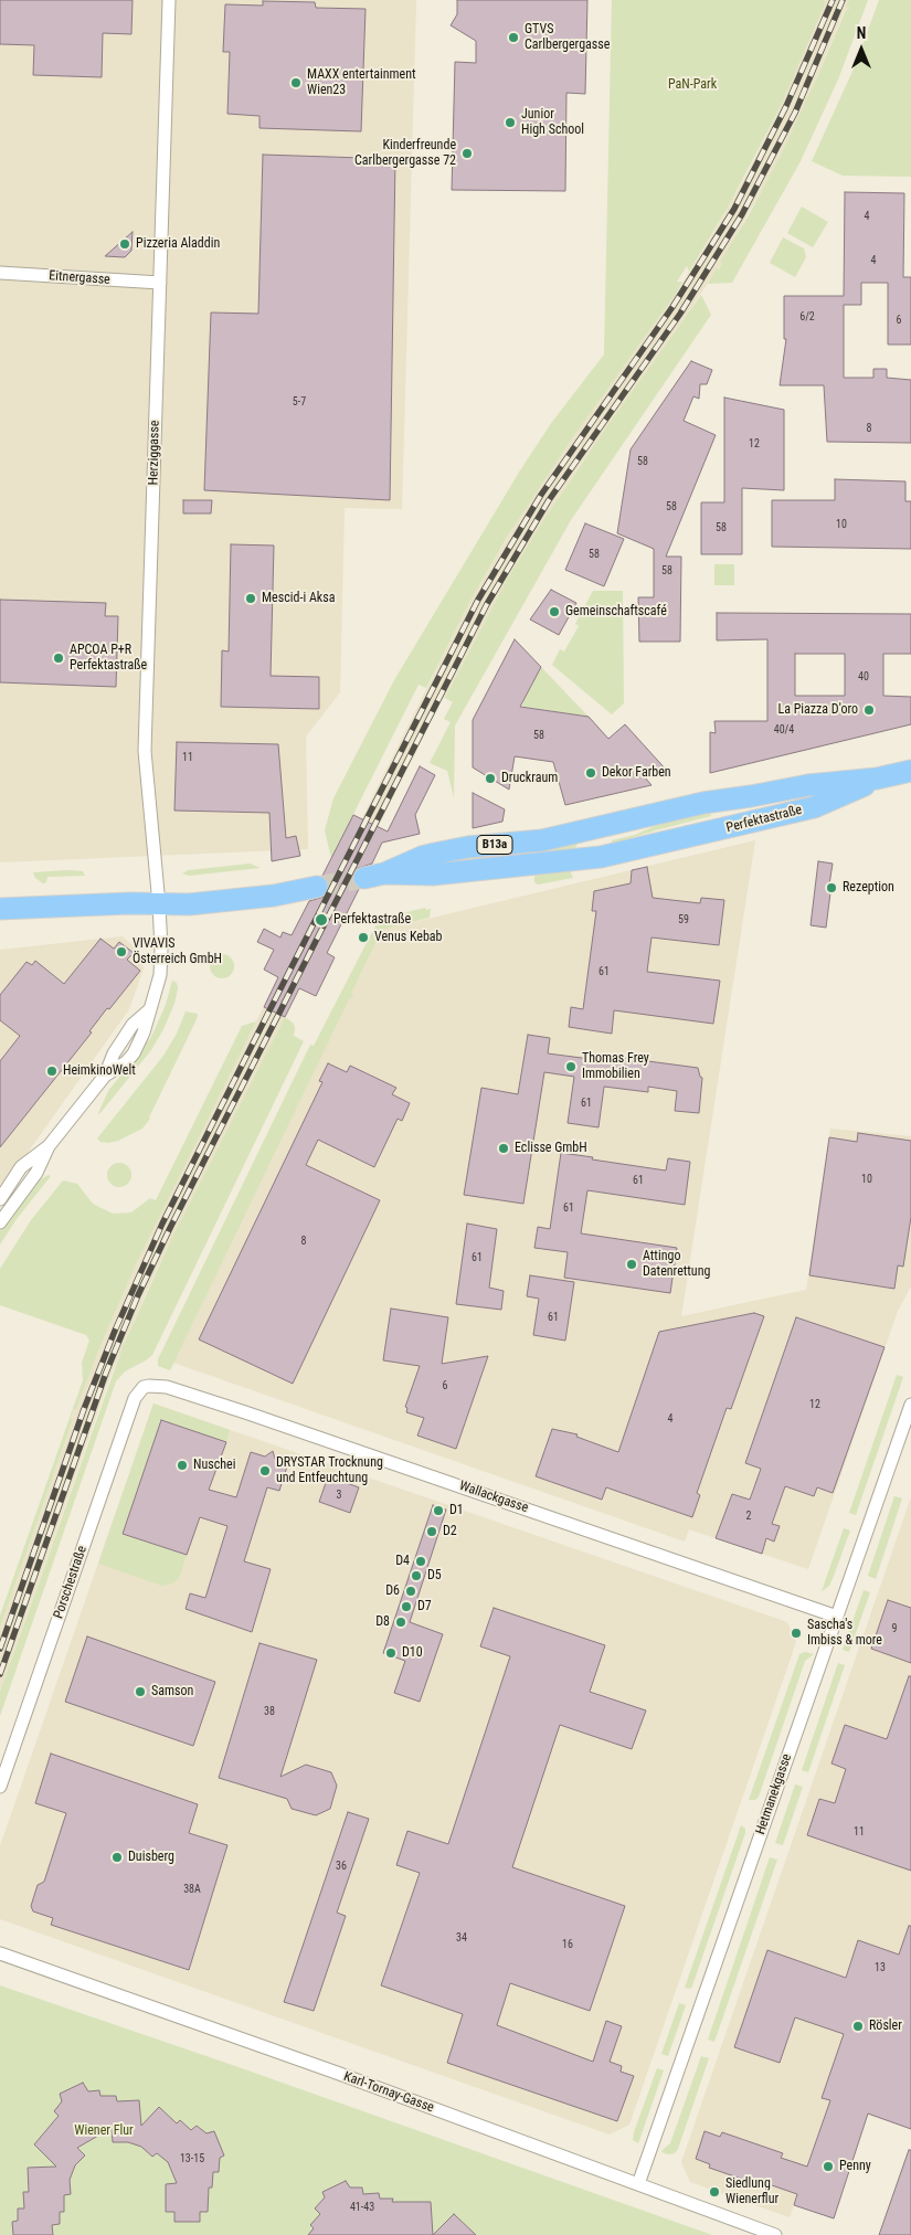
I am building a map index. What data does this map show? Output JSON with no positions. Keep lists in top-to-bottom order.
{
  "streets": {
    "main road": ["Perfektastraße", "B13a"],
    "street": [
      "Eitnergasse",
      "Herziggasse",
      "Wallackgasse",
      "Porschestraße",
      "Hetmanekgasse",
      "Karl-Tornay-Gasse"
    ]
  },
  "crossings": [
    ["Eitnergasse", "Herziggasse"],
    ["Wallackgasse", "Porschestraße"],
    ["Wallackgasse", "Hetmanekgasse"],
    ["Hetmanekgasse", "Karl-Tornay-Gasse"]
  ],
  "parks": ["PaN-Park", "Wiener Flur"],
  "places": [
    "GTVS Carlbergergasse",
    "MAXX entertainment Wien23",
    "Junior High School",
    "Kinderfreunde Carlbergergasse 72",
    "Pizzeria Aladdin",
    "Mescid-i Aksa",
    "Gemeinschaftscafé",
    "APCOA P+R Perfektastraße",
    "La Piazza D'oro",
    "Dekor Farben",
    "Druckraum",
    "Rezeption",
    "Perfektastraße",
    "Venus Kebab",
    "VIVAVIS Österreich GmbH",
    "Thomas Frey Immobilien",
    "HeimkinoWelt",
    "Eclisse GmbH",
    "Attingo Datenrettung",
    "Nuschei",
    "DRYSTAR Trocknung und Entfeuchtung",
    "D1",
    "D2",
    "D4",
    "D5",
    "D6",
    "D7",
    "D8",
    "Sascha's Imbiss & more",
    "D10",
    "Samson",
    "Duisberg",
    "Rösler",
    "Penny",
    "Siedlung Wienerflur"
  ],
  "house_numbers": [
    "4",
    "4",
    "6/2",
    "6",
    "5-7",
    "8",
    "12",
    "58",
    "58",
    "10",
    "58",
    "58",
    "58",
    "40",
    "40/4",
    "58",
    "11",
    "59",
    "61",
    "61",
    "10",
    "61",
    "61",
    "8",
    "61",
    "61",
    "6",
    "12",
    "4",
    "3",
    "2",
    "9",
    "38",
    "11",
    "36",
    "38A",
    "34",
    "16",
    "13",
    "13-15",
    "41-43"
  ],
  "north": "top"
}
